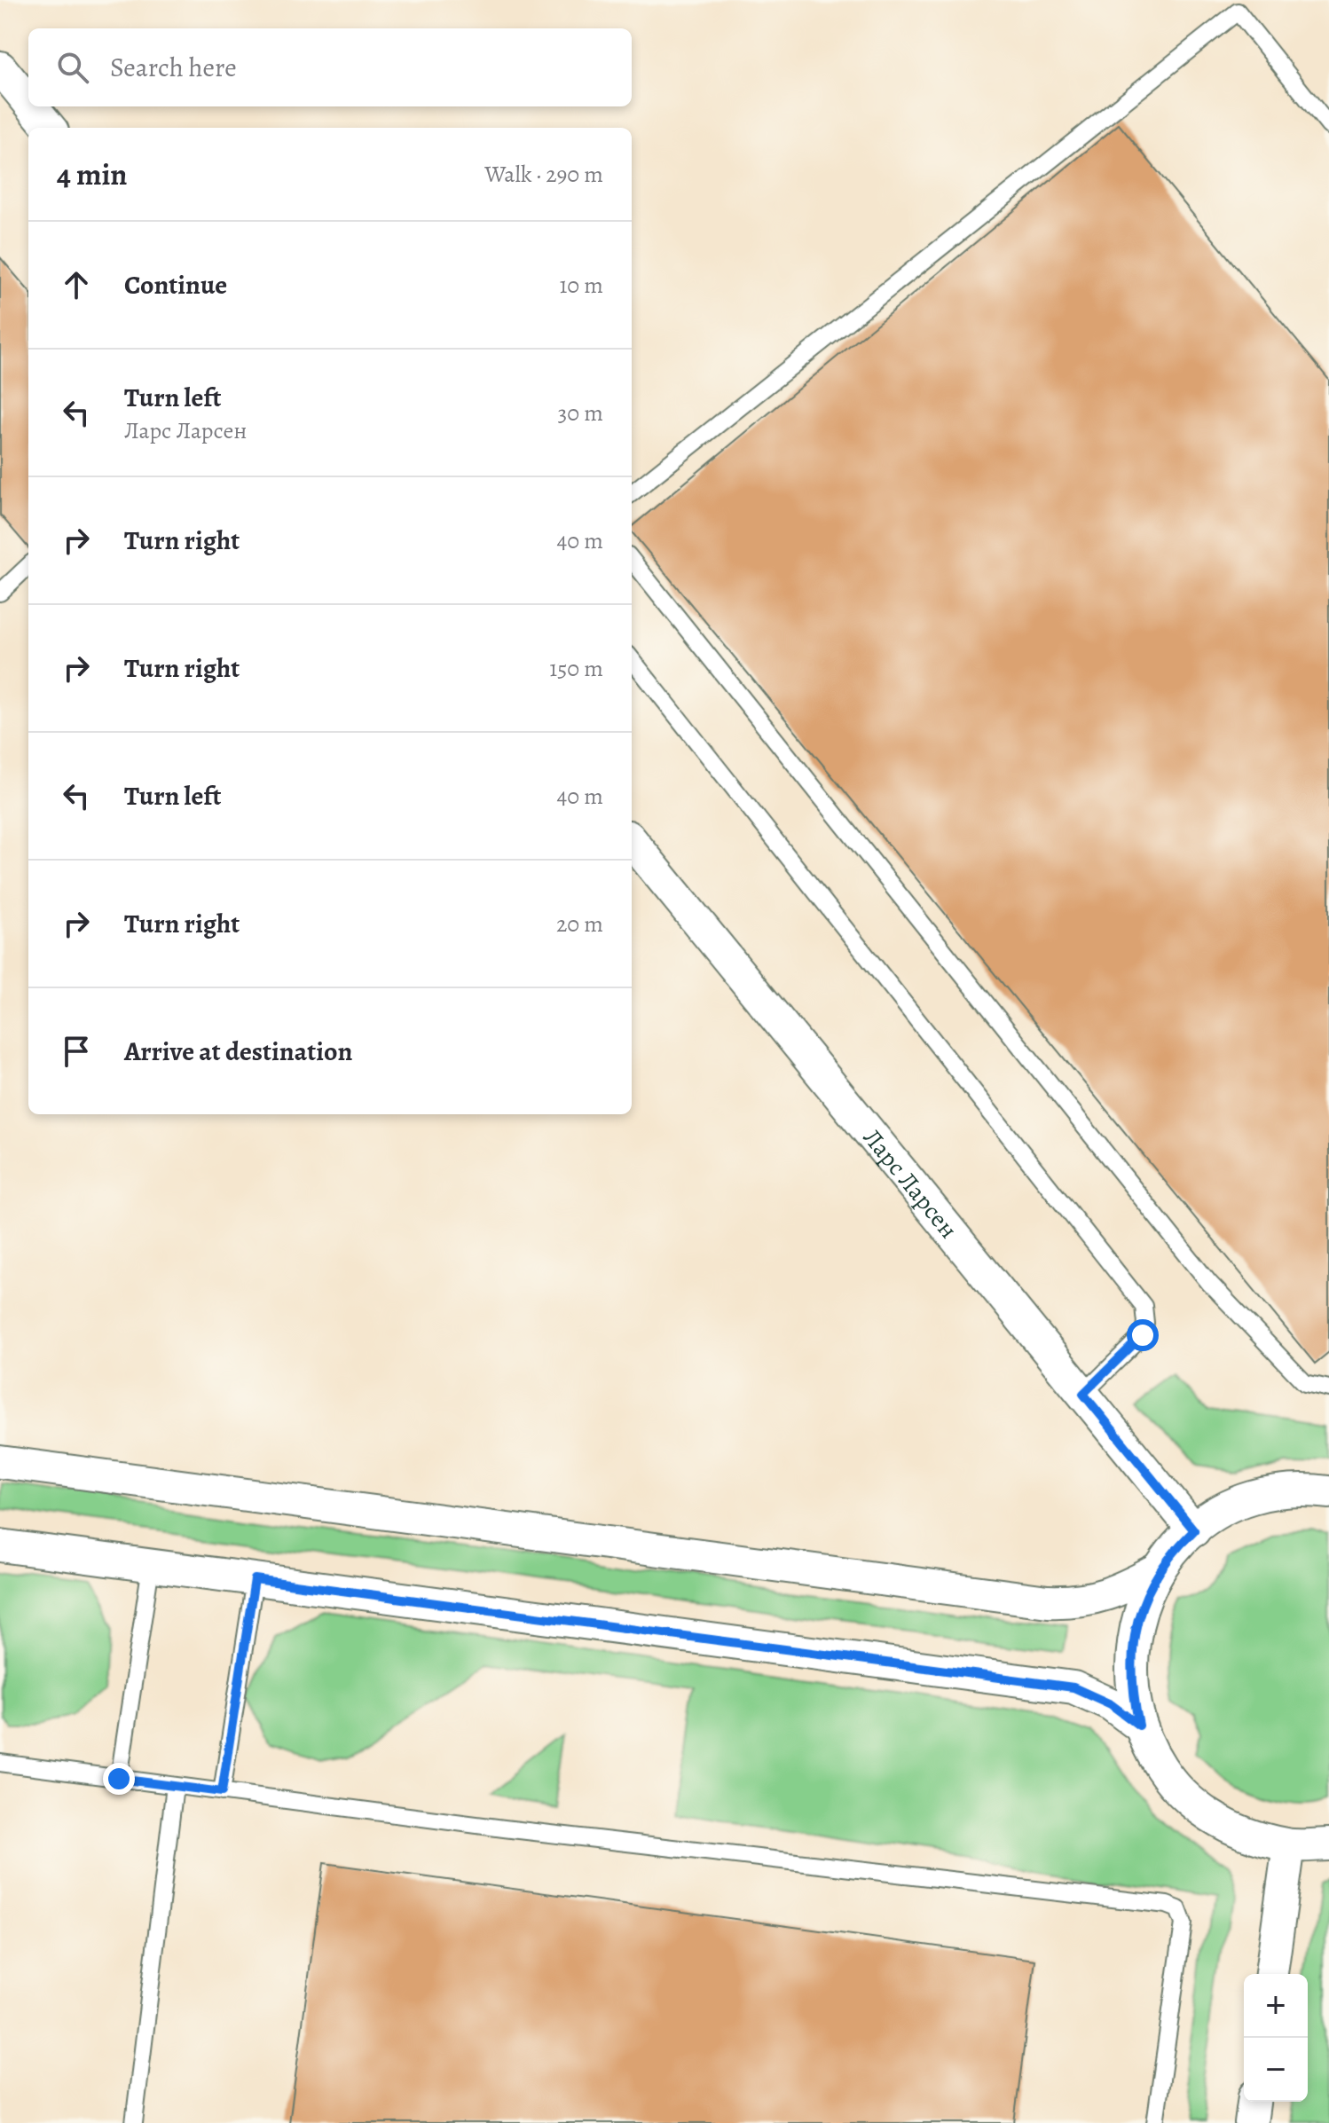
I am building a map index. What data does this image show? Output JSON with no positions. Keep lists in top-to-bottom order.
{
  "streets": {
    "street": ["Ларс Ларсен"]
  },
  "page": {
    "search": "Search here",
    "heading": ["4 min", "Walk · 290 m"],
    "list": [
      ["Continue", "10 m"],
      ["Turn left", "Ларс Ларсен", "30 m"],
      ["Turn right", "40 m"],
      ["Turn right", "150 m"],
      ["Turn left", "40 m"],
      ["Turn right", "20 m"],
      "Arrive at destination"
    ],
    "map_buttons": ["+", "−"]
  }
}
